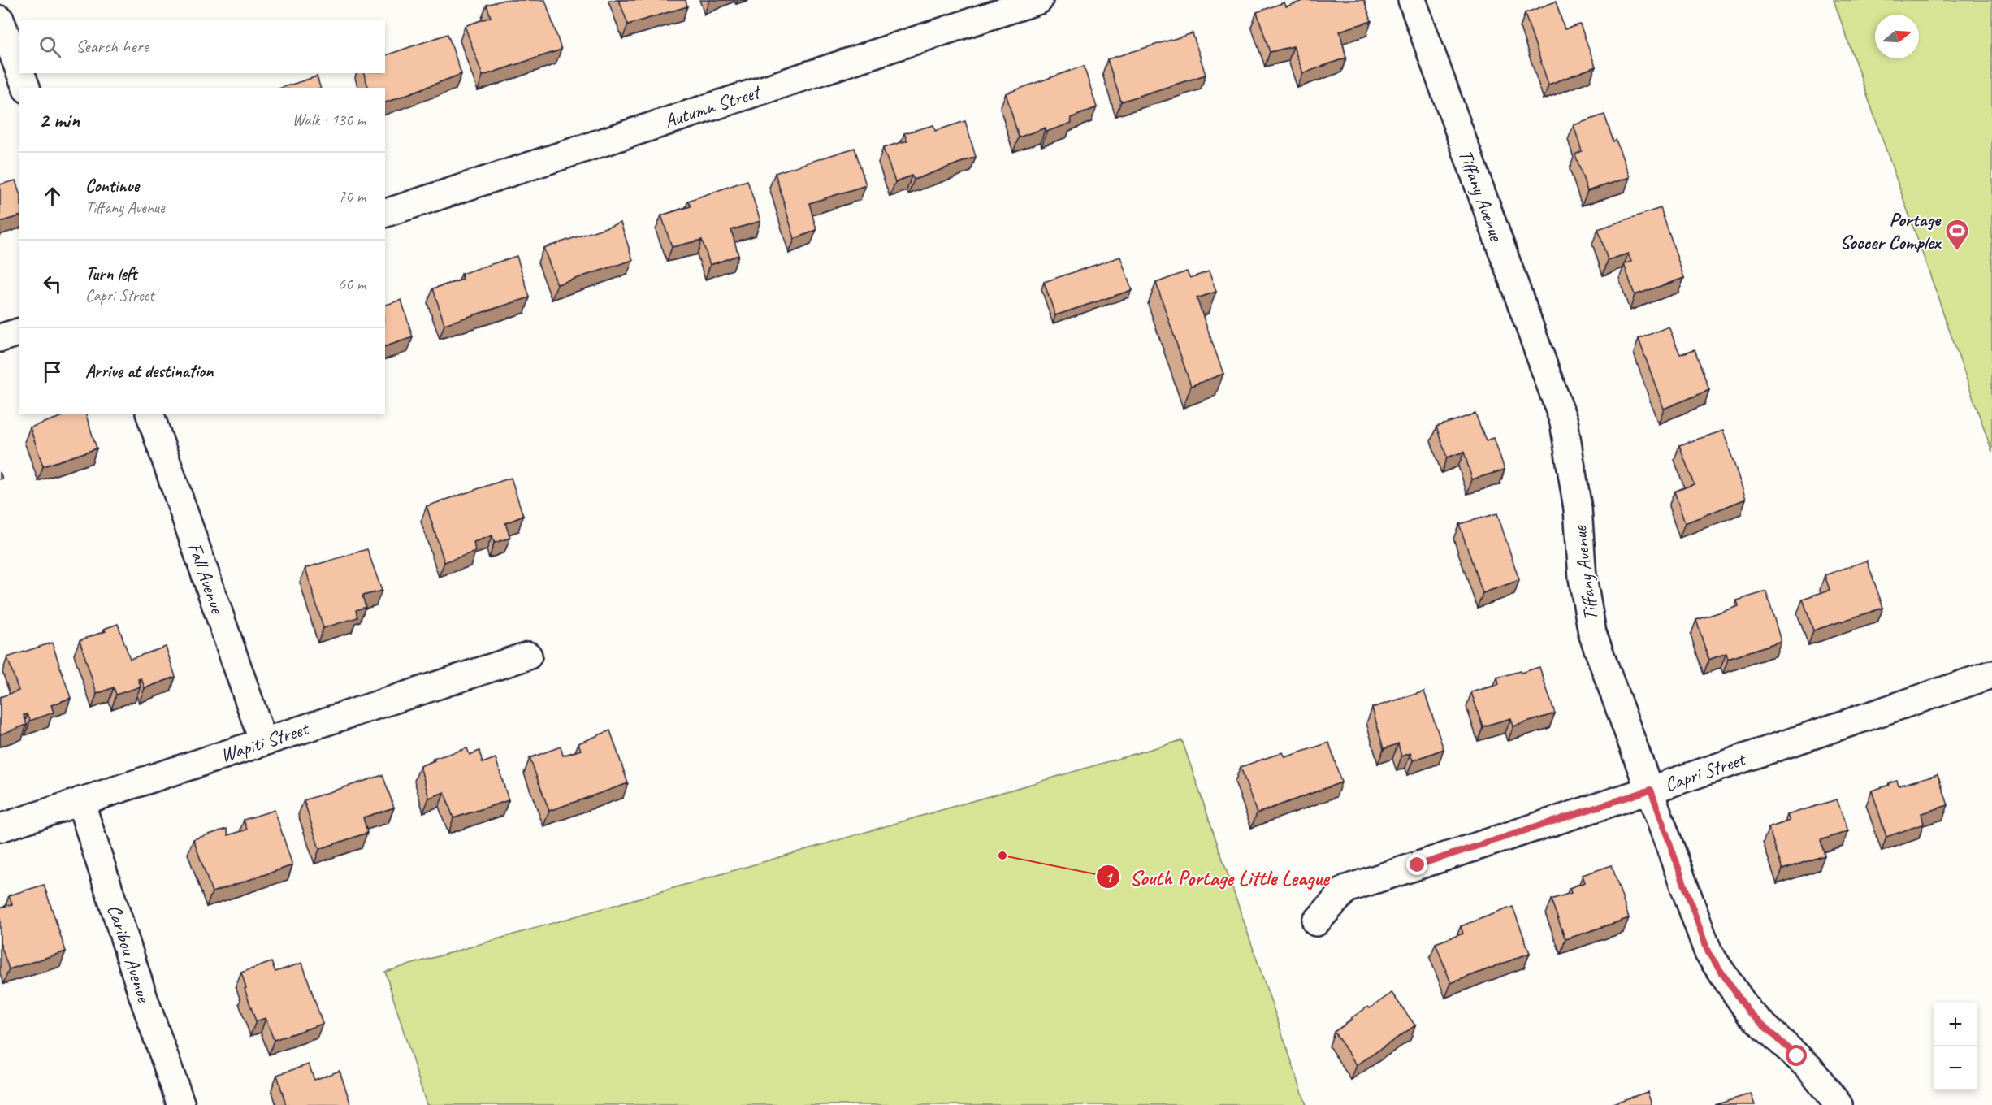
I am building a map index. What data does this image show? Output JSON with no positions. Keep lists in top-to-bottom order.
{
  "streets": {
    "street": [
      "Autumn Street",
      "Tiffany Avenue",
      "Fall Avenue",
      "Wapiti Street",
      "Capri Street",
      "Caribou Avenue"
    ]
  },
  "crossings": [
    ["Tiffany Avenue", "Capri Street"],
    ["Fall Avenue", "Wapiti Street"],
    ["Wapiti Street", "Caribou Avenue"]
  ],
  "places": {
    "sports": ["Portage Soccer Complex"],
    "other": ["South Portage Little League"]
  },
  "north": "right",
  "page": {
    "search": "Search here",
    "heading": ["2 min", "Walk · 130 m"],
    "list": [
      ["Continue", "Tiffany Avenue", "70 m"],
      ["Turn left", "Capri Street", "60 m"],
      "Arrive at destination"
    ],
    "map_buttons": ["+", "−"]
  }
}
